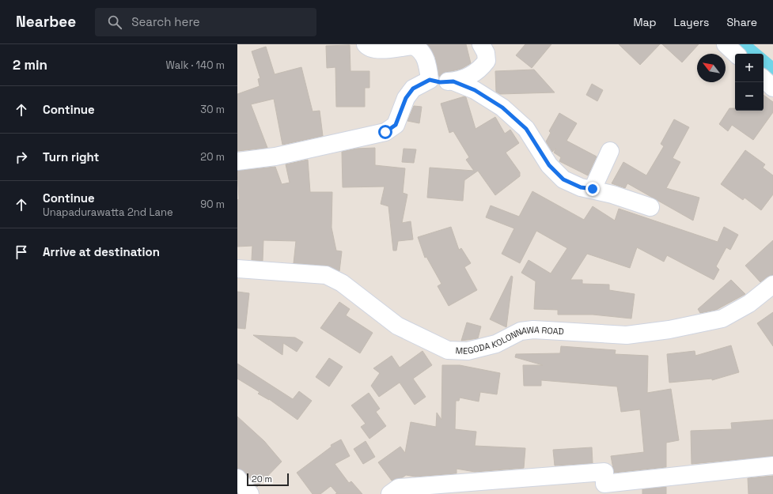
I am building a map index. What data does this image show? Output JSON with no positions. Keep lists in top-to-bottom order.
{
  "streets": {
    "street": ["MEGODA KOLONNAWA ROAD"]
  },
  "scale_bar": "20 m",
  "north": "top left",
  "page": {
    "header": "Nearbee",
    "search": "Search here",
    "nav": ["Map", "Layers", "Share"],
    "heading": ["2 min", "Walk · 140 m"],
    "map_buttons": ["+", "−"],
    "list": [
      ["Continue", "30 m"],
      ["Turn right", "20 m"],
      ["Continue", "Unapadurawatta 2nd Lane", "90 m"],
      "Arrive at destination"
    ],
    "scale": "20 m"
  }
}
